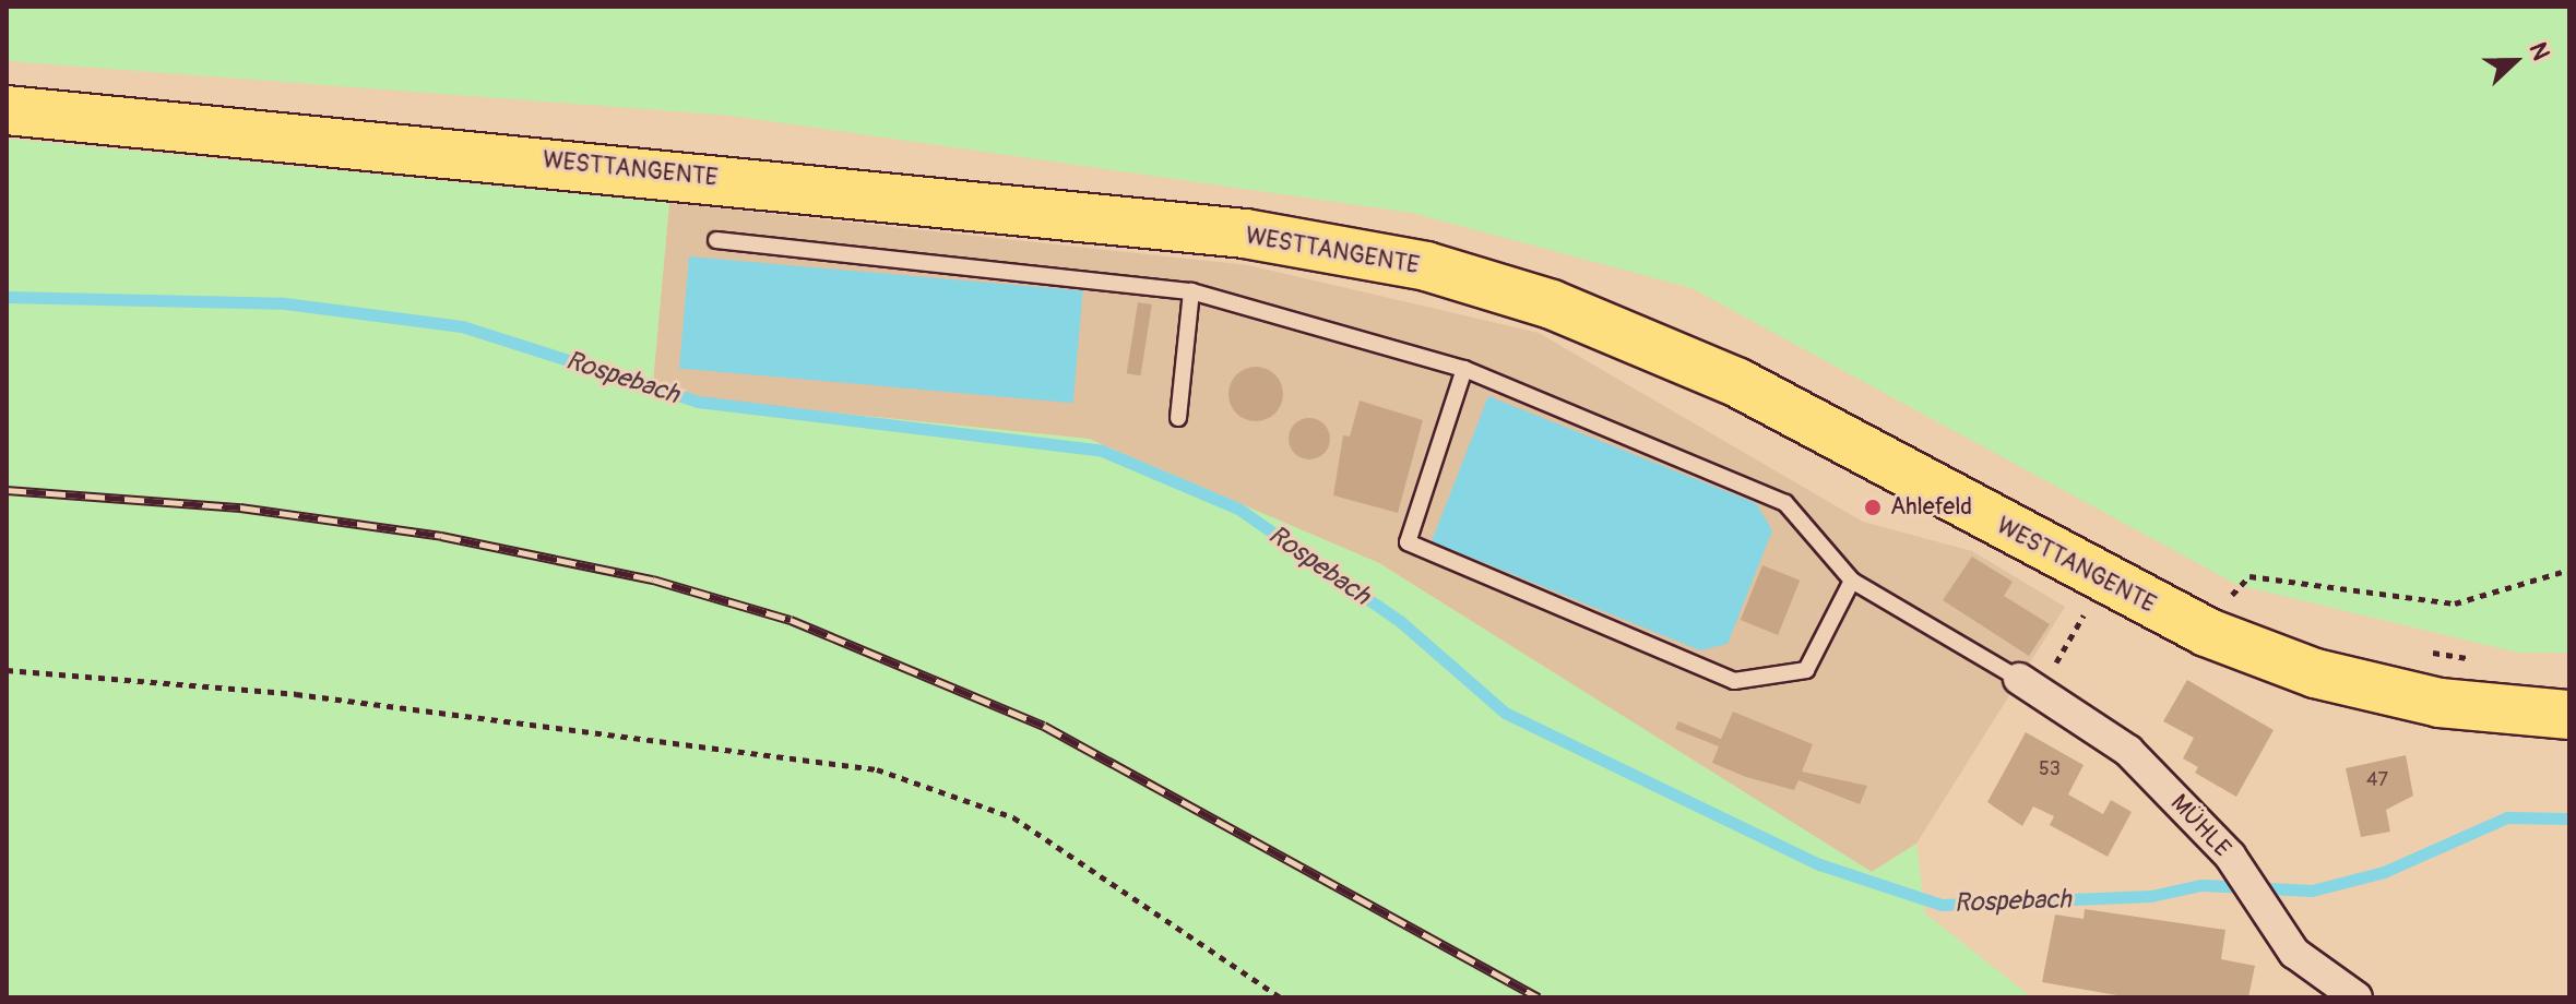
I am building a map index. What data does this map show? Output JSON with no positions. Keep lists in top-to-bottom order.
{
  "streets": {
    "main road": ["WESTTANGENTE"],
    "street": ["MÜHLE"]
  },
  "water": ["Rospebach"],
  "places": ["Ahlefeld"],
  "house_numbers": ["53", "47"],
  "north": "right"
}
